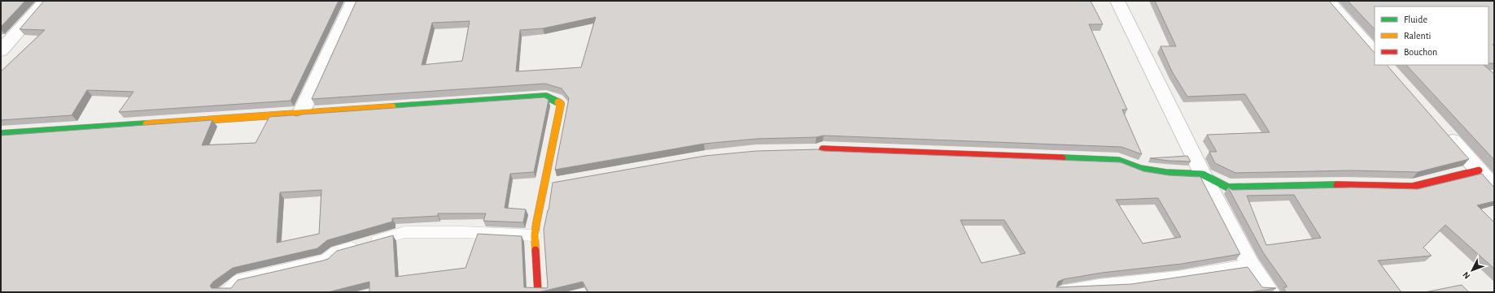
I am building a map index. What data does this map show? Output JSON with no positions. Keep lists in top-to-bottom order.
{
  "legend": ["Fluide", "Ralenti", "Bouchon"],
  "north": "bottom left"
}
